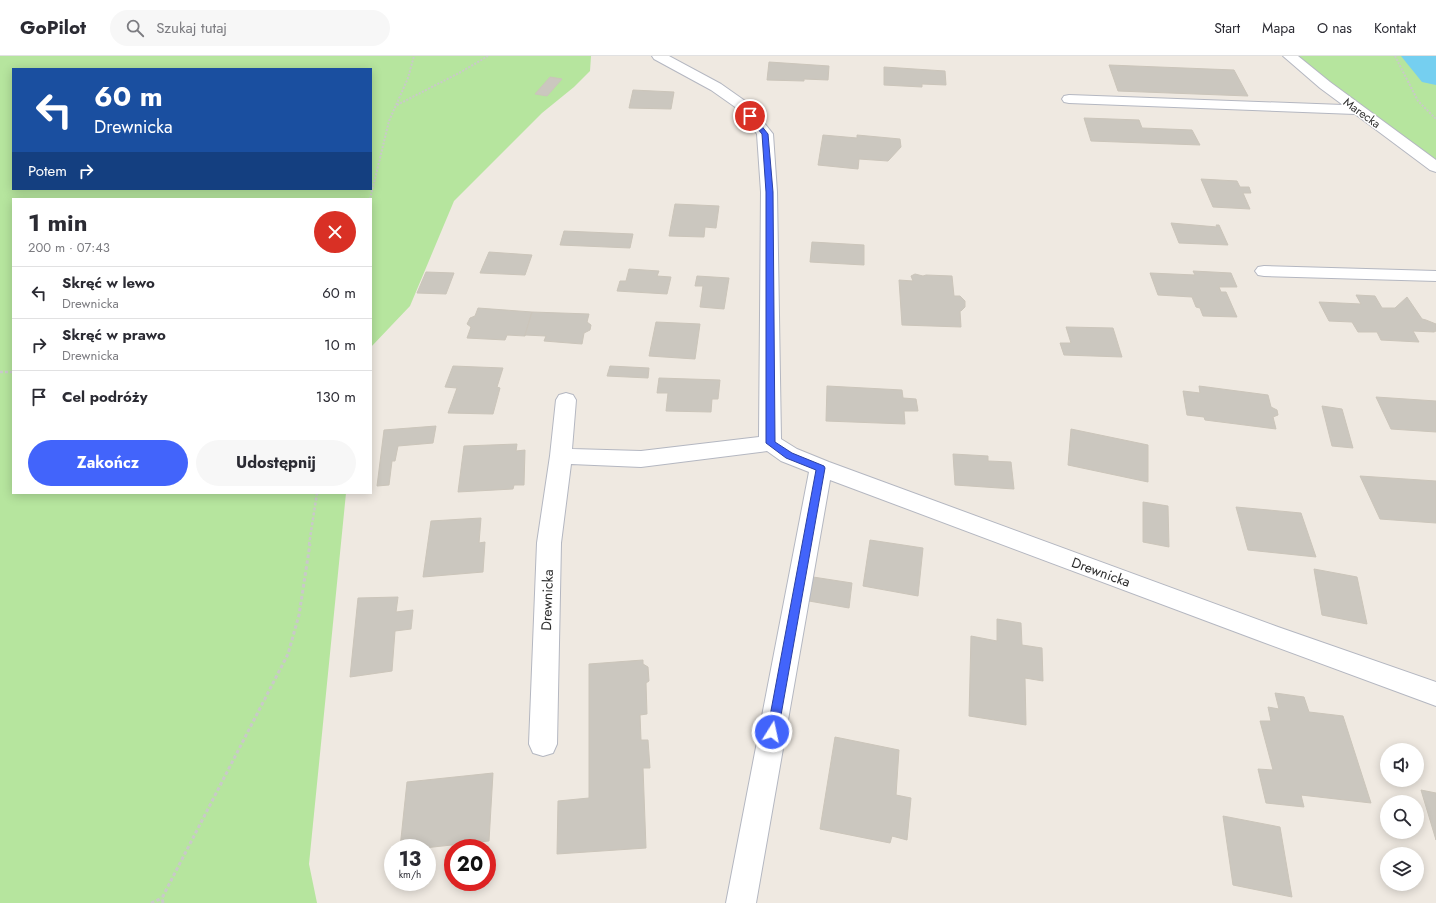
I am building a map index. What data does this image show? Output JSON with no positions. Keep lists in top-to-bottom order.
{
  "streets": {
    "street": ["Marecka", "Drewnicka"]
  },
  "page": {
    "header": "GoPilot",
    "search": "Szukaj tutaj",
    "nav": [
      "Start",
      "Mapa",
      "O nas",
      "Kontakt"
    ],
    "turn": ["60 m", "Drewnicka"],
    "then": "Potem",
    "heading": ["1 min", "200 m · 07:43"],
    "list": [
      {
        "name": "Skręć w lewo",
        "note": "Drewnicka",
        "value": "60 m"
      },
      {
        "name": "Skręć w prawo",
        "note": "Drewnicka",
        "value": "10 m"
      },
      {
        "name": "Cel podróży",
        "value": "130 m"
      }
    ],
    "buttons": ["Zakończ", "Udostępnij"],
    "speed": "13 km/h",
    "limit": "20"
  }
}
